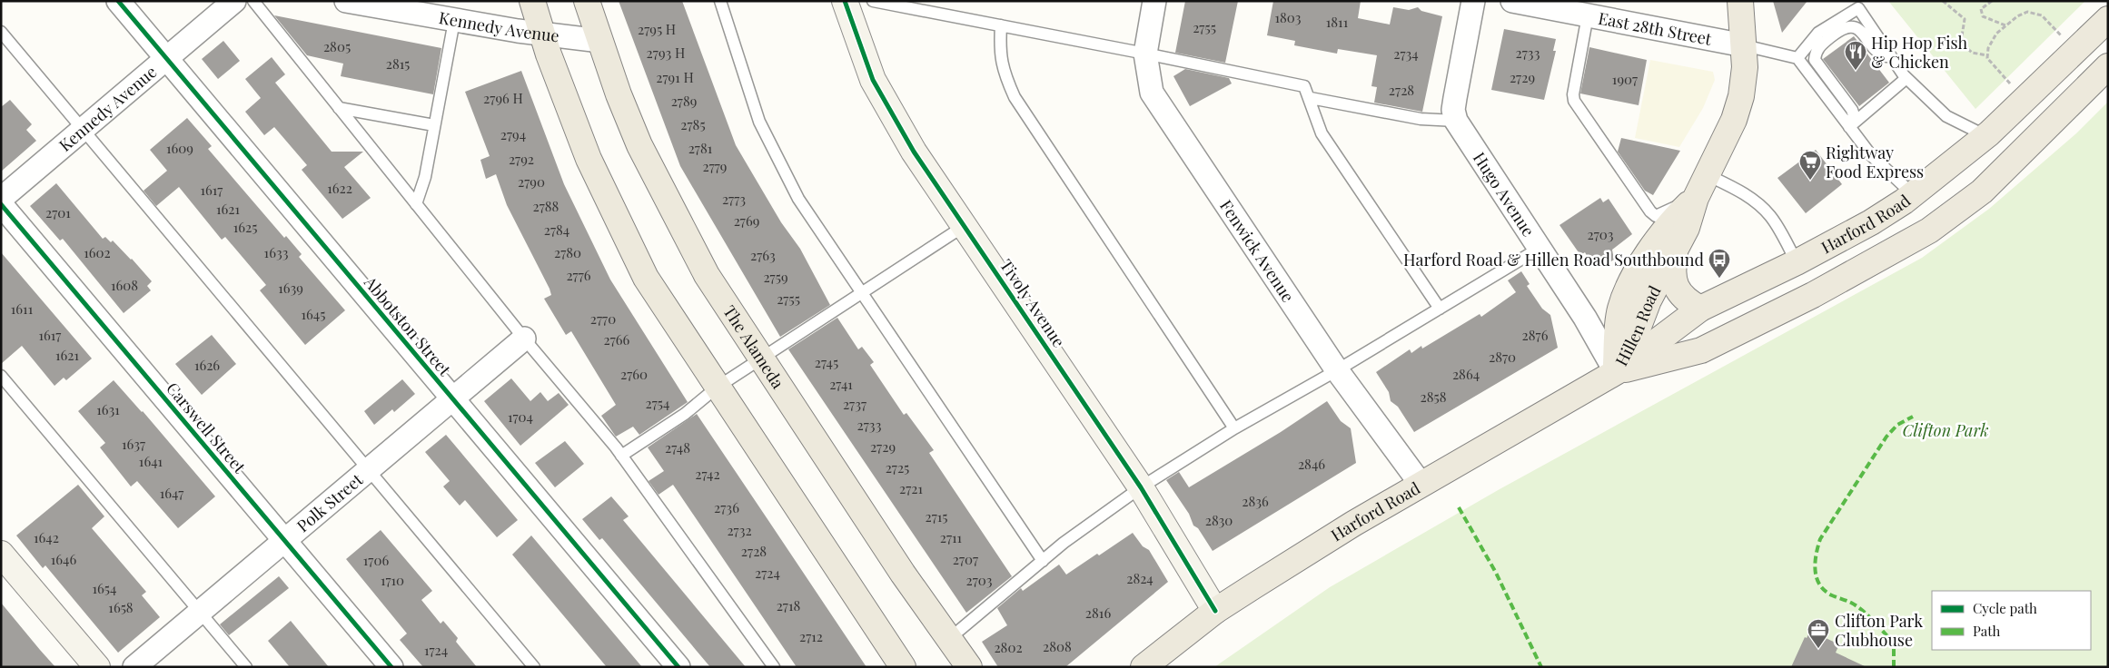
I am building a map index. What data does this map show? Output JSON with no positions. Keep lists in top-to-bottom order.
{
  "streets": {
    "main road": ["Harford Road", "Hillen Road", "The Alameda"],
    "street": [
      "Kennedy Avenue",
      "East 28th Street",
      "Hugo Avenue",
      "Fenwick Avenue",
      "Tivoly Avenue",
      "Abbotston Street",
      "Carswell Street",
      "Polk Street"
    ]
  },
  "crossings": [
    ["Kennedy Avenue", "Abbotston Street"],
    ["Kennedy Avenue", "The Alameda"],
    ["East 28th Street", "Hillen Road"],
    ["Hugo Avenue", "Harford Road"],
    ["Hugo Avenue", "Hillen Road"],
    ["Harford Road", "Fenwick Avenue"],
    ["Harford Road", "Tivoly Avenue"],
    ["Harford Road", "Hillen Road"],
    ["Abbotston Street", "Polk Street"],
    ["Carswell Street", "Polk Street"]
  ],
  "parks": ["Clifton Park"],
  "places": {
    "restaurant": ["Hip Hop Fish & Chicken"],
    "supermarket": ["Rightway Food Express"],
    "bus stop": ["Harford Road & Hillen Road Southbound"],
    "office": ["Clifton Park Clubhouse"]
  },
  "house_numbers": [
    "1803",
    "1811",
    "2755",
    "2795 H",
    "2805",
    "2793 H",
    "2733",
    "2734",
    "2815",
    "2791 H",
    "2729",
    "1907",
    "2728",
    "2796 H",
    "2789",
    "2785",
    "2794",
    "1609",
    "2781",
    "2792",
    "2779",
    "2790",
    "1622",
    "1617",
    "2773",
    "2788",
    "1621",
    "2701",
    "2769",
    "1625",
    "2784",
    "2703",
    "1602",
    "1633",
    "2780",
    "2763",
    "2776",
    "2759",
    "1608",
    "1639",
    "2755",
    "1611",
    "1645",
    "2770",
    "1617",
    "2876",
    "2766",
    "1621",
    "2870",
    "2745",
    "1626",
    "2760",
    "2864",
    "2741",
    "2858",
    "2754",
    "2737",
    "1631",
    "1704",
    "2733",
    "1637",
    "2729",
    "2748",
    "1641",
    "2846",
    "2725",
    "2742",
    "2721",
    "1647",
    "2836",
    "2736",
    "2715",
    "2830",
    "2732",
    "1642",
    "2711",
    "2728",
    "1646",
    "2707",
    "1706",
    "2724",
    "2824",
    "1710",
    "2703",
    "1654",
    "2718",
    "1658",
    "2816",
    "2712",
    "2808",
    "2802",
    "1724"
  ],
  "legend": ["Cycle path", "Path"]
}
